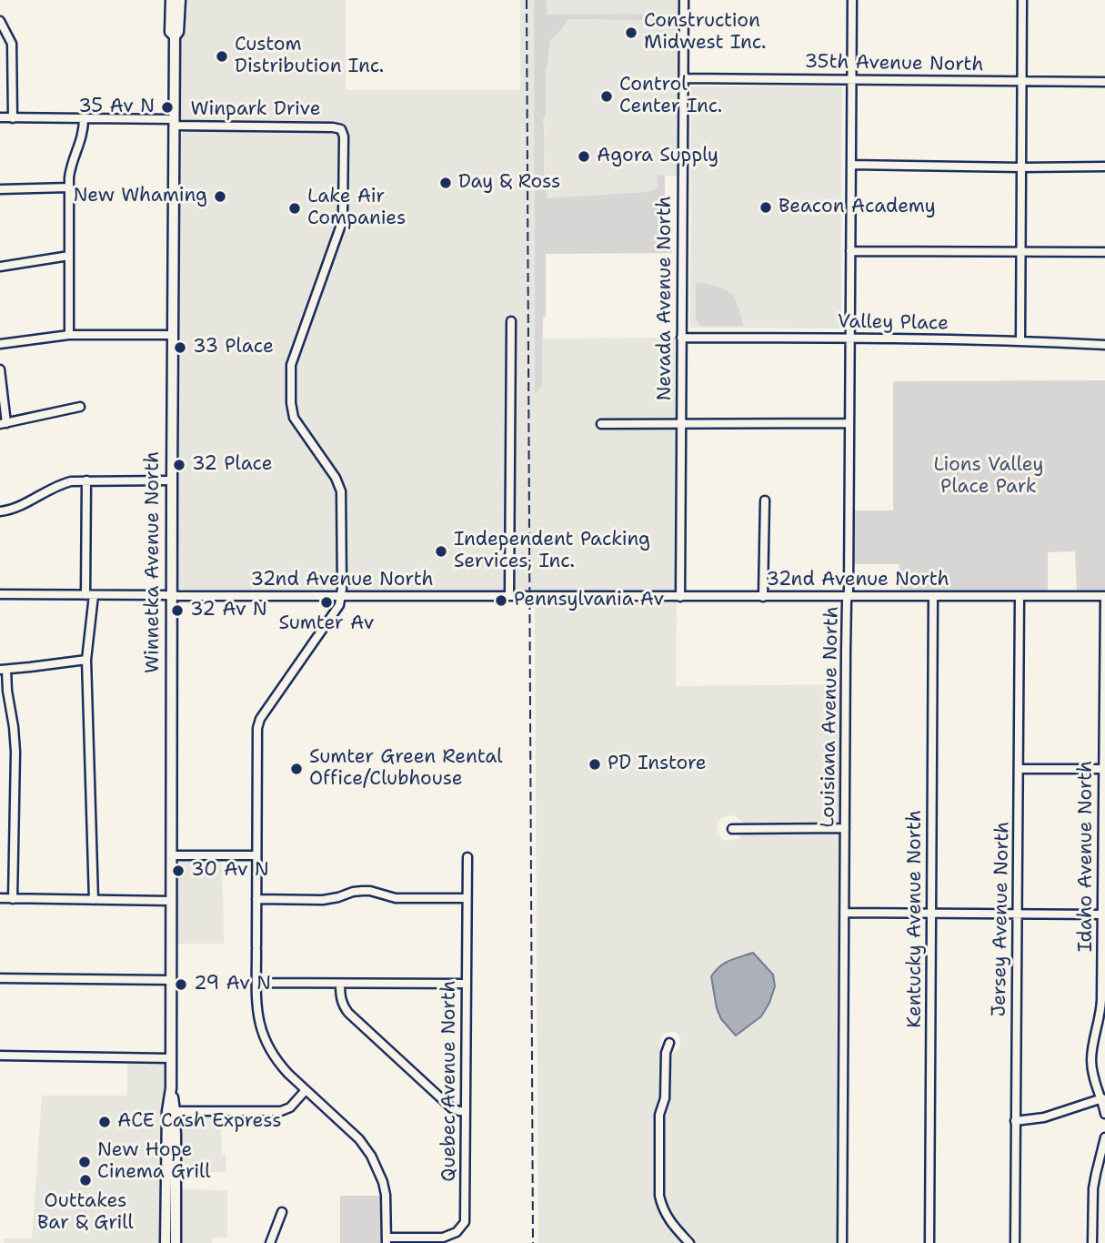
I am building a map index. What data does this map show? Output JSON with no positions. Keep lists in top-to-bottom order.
{
  "streets": {
    "main road": ["Winnetka Avenue North"],
    "street": [
      "35th Avenue North",
      "Winpark Drive",
      "Nevada Avenue North",
      "Valley Place",
      "32nd Avenue North",
      "Louisiana Avenue North",
      "Idaho Avenue North",
      "Kentucky Avenue North",
      "Jersey Avenue North",
      "Quebec Avenue North"
    ]
  },
  "crossings": [
    ["35th Avenue North", "Nevada Avenue North"],
    ["35th Avenue North", "Louisiana Avenue North"],
    ["Winpark Drive", "Winnetka Avenue North"],
    ["Winpark Drive", "32nd Avenue North"],
    ["Nevada Avenue North", "Valley Place"],
    ["Nevada Avenue North", "32nd Avenue North"],
    ["Valley Place", "Louisiana Avenue North"],
    ["Winnetka Avenue North", "32nd Avenue North"],
    ["32nd Avenue North", "Louisiana Avenue North"],
    ["32nd Avenue North", "Idaho Avenue North"],
    ["32nd Avenue North", "Kentucky Avenue North"],
    ["32nd Avenue North", "Jersey Avenue North"]
  ],
  "parks": ["Lions Valley Place Park"],
  "places": [
    "Construction Midwest Inc.",
    "Custom Distribution Inc.",
    "Control Center Inc.",
    "35 Av N",
    "Agora Supply",
    "Day & Ross",
    "New Whaming",
    "Beacon Academy",
    "Lake Air Companies",
    "33 Place",
    "32 Place",
    "Independent Packing Services, Inc.",
    "Pennsylvania Av",
    "Sumter Av",
    "32 Av N",
    "PD Instore",
    "Sumter Green Rental Office/Clubhouse",
    "30 Av N",
    "29 Av N",
    "ACE Cash Express",
    "New Hope Cinema Grill",
    "Outtakes Bar & Grill"
  ]
}
